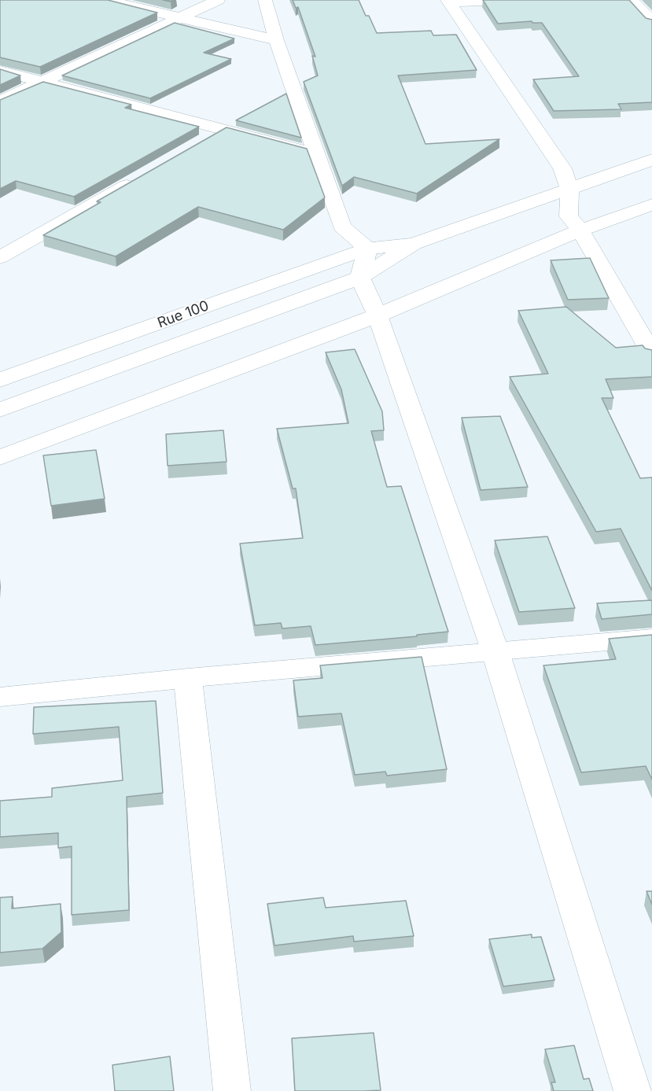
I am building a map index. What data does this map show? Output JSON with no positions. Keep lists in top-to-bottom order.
{
  "streets": {
    "street": ["Rue 100"]
  }
}
